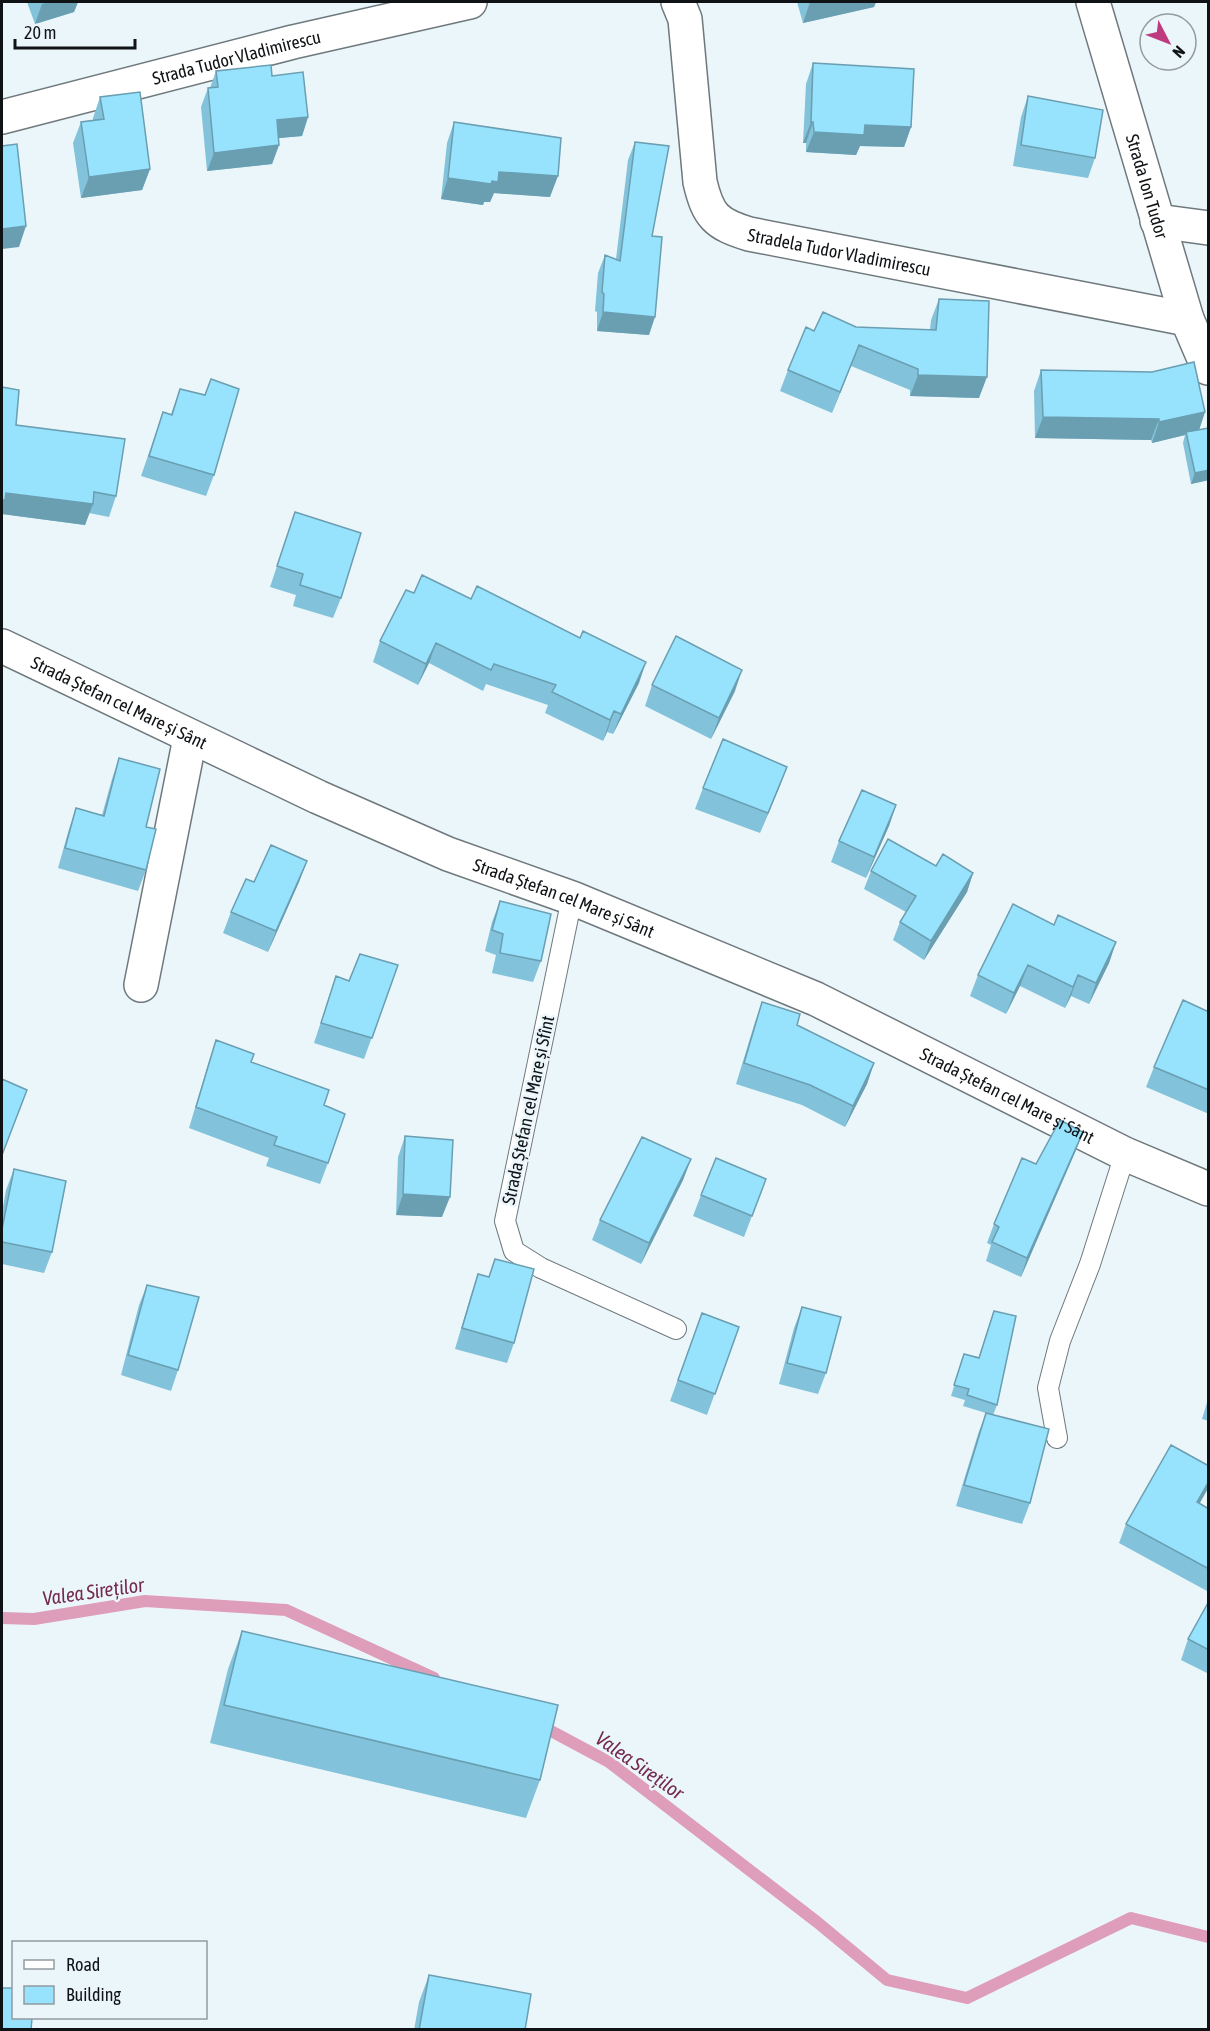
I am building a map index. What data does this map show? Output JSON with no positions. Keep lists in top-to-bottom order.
{
  "streets": {
    "street": [
      "Strada Tudor Vladimirescu",
      "Strada Ion Tudor",
      "Stradela Tudor Vladimirescu",
      "Strada Ștefan cel Mare și Sânt"
    ],
    "lane": ["Strada Ștefan cel Mare și Sfînt"]
  },
  "crossings": [
    ["Strada Ion Tudor", "Stradela Tudor Vladimirescu"],
    ["Strada Ștefan cel Mare și Sânt", "Strada Ștefan cel Mare și Sfînt"]
  ],
  "water": ["Valea Sireților"],
  "legend": ["Road", "Building"],
  "scale_bar": "20 m",
  "north": "bottom right"
}
